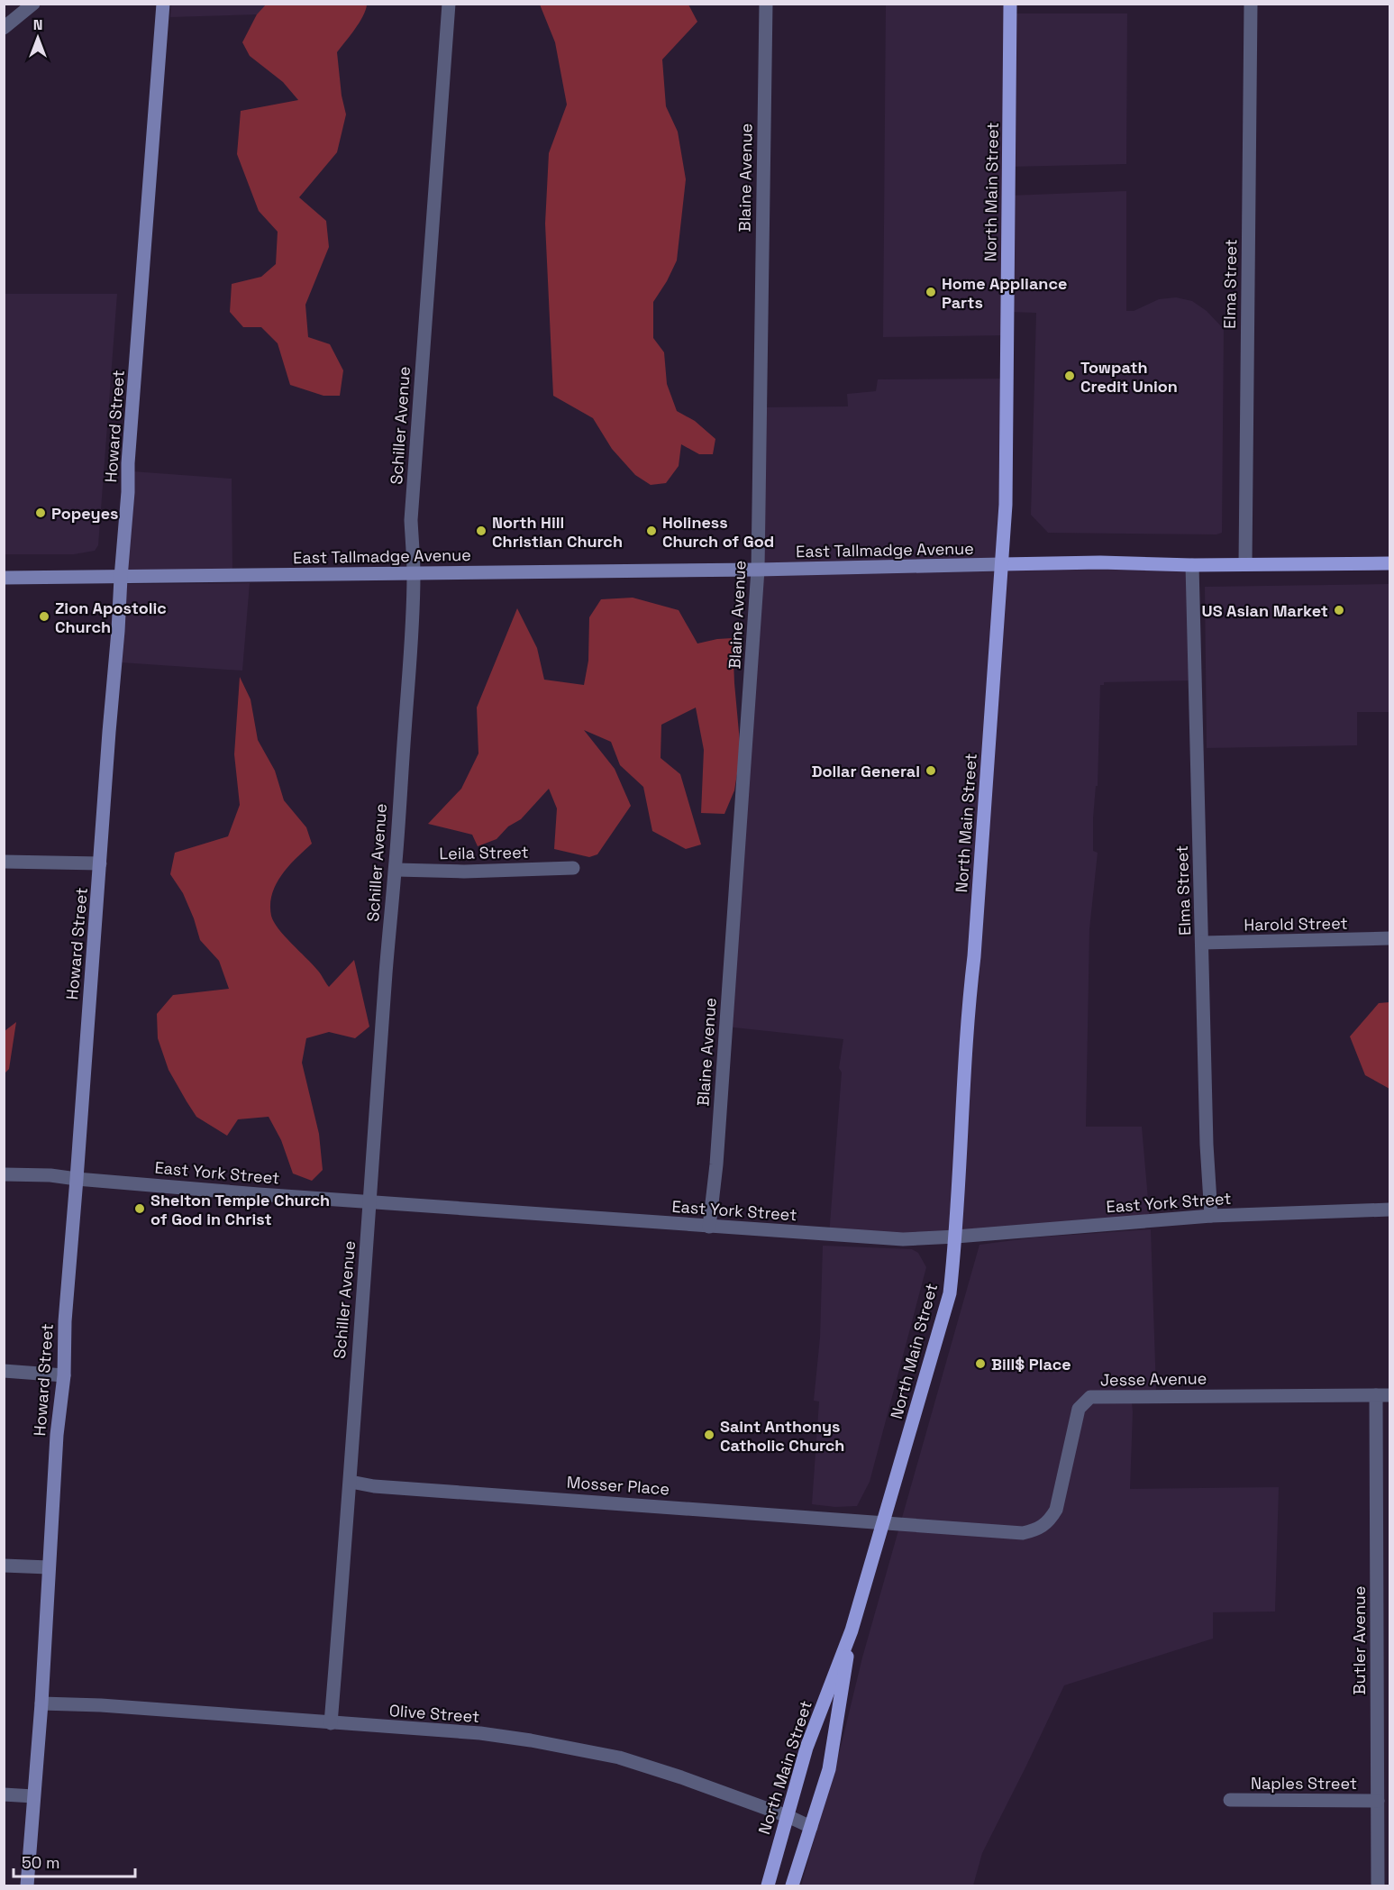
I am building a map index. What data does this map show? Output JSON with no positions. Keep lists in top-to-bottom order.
{
  "streets": {
    "main road": ["North Main Street", "Howard Street", "East Tallmadge Avenue"],
    "street": [
      "Blaine Avenue",
      "Elma Street",
      "Schiller Avenue",
      "Leila Street",
      "Harold Street",
      "East York Street",
      "Jesse Avenue",
      "Mosser Place",
      "Butler Avenue",
      "Olive Street",
      "Naples Street"
    ]
  },
  "crossings": [
    ["Blaine Avenue", "East Tallmadge Avenue"],
    ["Blaine Avenue", "East York Street"],
    ["North Main Street", "East Tallmadge Avenue"],
    ["North Main Street", "East York Street"],
    ["North Main Street", "Jesse Avenue"],
    ["North Main Street", "Mosser Place"],
    ["North Main Street", "Olive Street"],
    ["Elma Street", "East Tallmadge Avenue"],
    ["Elma Street", "Harold Street"],
    ["Elma Street", "East York Street"],
    ["Schiller Avenue", "East Tallmadge Avenue"],
    ["Schiller Avenue", "Leila Street"],
    ["Schiller Avenue", "East York Street"],
    ["Schiller Avenue", "Mosser Place"],
    ["Schiller Avenue", "Olive Street"],
    ["Howard Street", "East Tallmadge Avenue"],
    ["Howard Street", "East York Street"],
    ["Howard Street", "Olive Street"],
    ["Jesse Avenue", "Mosser Place"],
    ["Jesse Avenue", "Butler Avenue"],
    ["Butler Avenue", "Naples Street"]
  ],
  "places": [
    "Home Appliance Parts",
    "Towpath Credit Union",
    "Popeyes",
    "North Hill Christian Church",
    "Holiness Church of God",
    "US Asian Market",
    "Zion Apostolic Church",
    "Dollar General",
    "Shelton Temple Church of God in Christ",
    "Bill$ Place",
    "Saint Anthonys Catholic Church"
  ],
  "scale_bar": "50 m",
  "north": "top"
}
